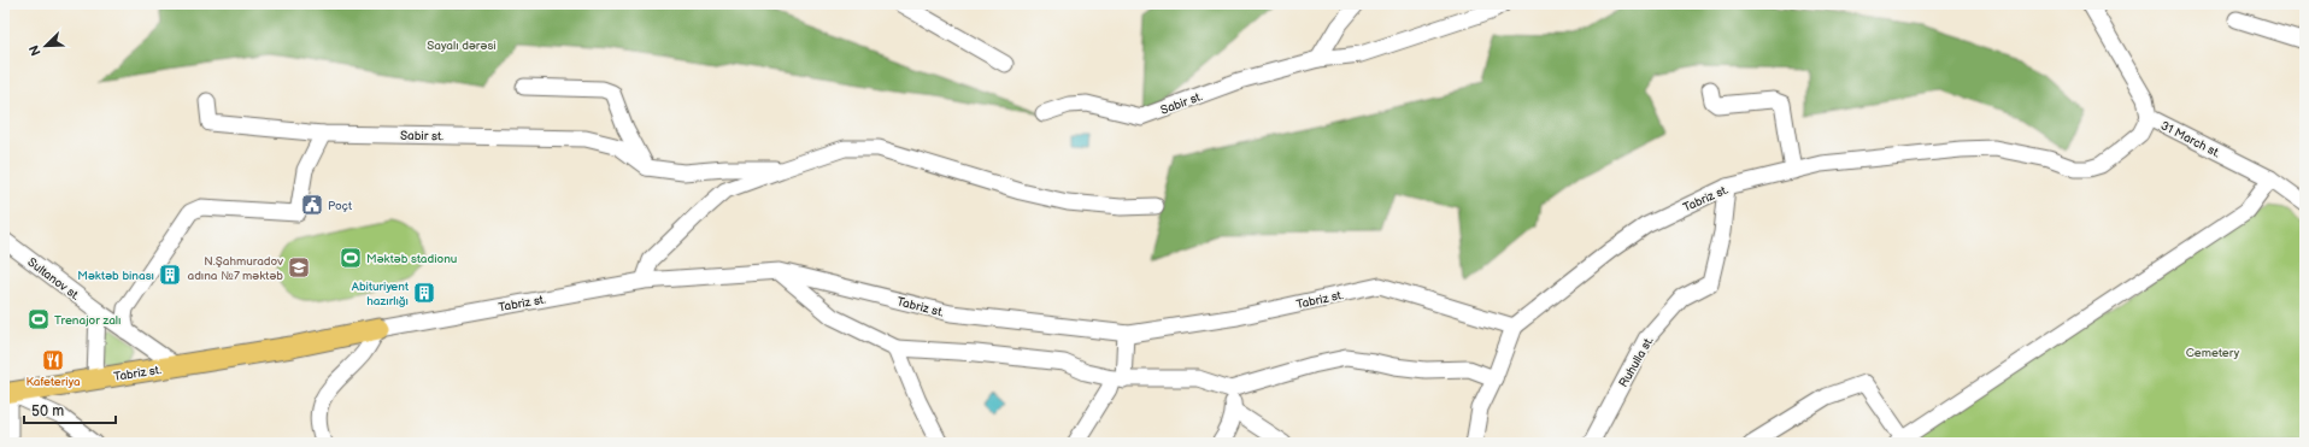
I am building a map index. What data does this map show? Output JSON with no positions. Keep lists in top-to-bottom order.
{
  "streets": {
    "main road": ["Tabriz st."],
    "street": [
      "Sabir st.",
      "31 March st.",
      "Sultanov st.",
      "Ruhulla st."
    ]
  },
  "crossings": [
    ["31 March st.", "Tabriz st."],
    ["Tabriz st.", "Sultanov st."],
    ["Tabriz st.", "Ruhulla st."]
  ],
  "parks": ["Sayalı dərəsi", "Cemetery"],
  "places": {
    "public building": ["Poçt"],
    "sports": ["Məktəb stadionu", "Trenajor zalı"],
    "school or university": ["N.Şahmuradov adına №7 məktəb"],
    "building": ["Məktəb binası", "Abituriyent hazırlığı"],
    "restaurant": ["Kafeteriya"]
  },
  "scale_bar": "50 m",
  "north": "bottom left"
}
